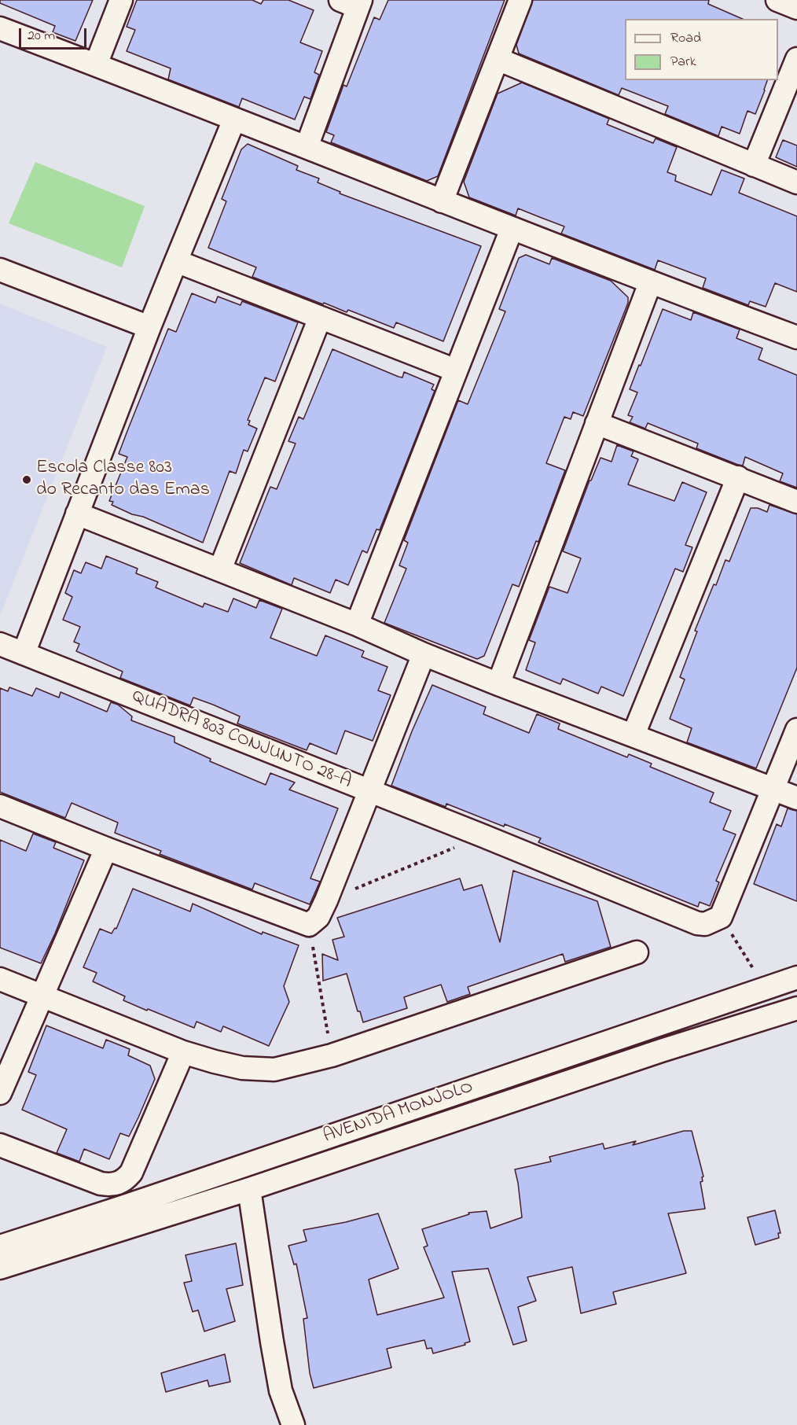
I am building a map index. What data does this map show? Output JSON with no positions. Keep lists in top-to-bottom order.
{
  "streets": {
    "street": ["QUADRA 803 CONJUNTO 28-A", "AVENIDA MONJOLO"]
  },
  "places": ["Escola Classe 803 do Recanto das Emas"],
  "legend": ["Road", "Park"],
  "scale_bar": "20 m"
}
